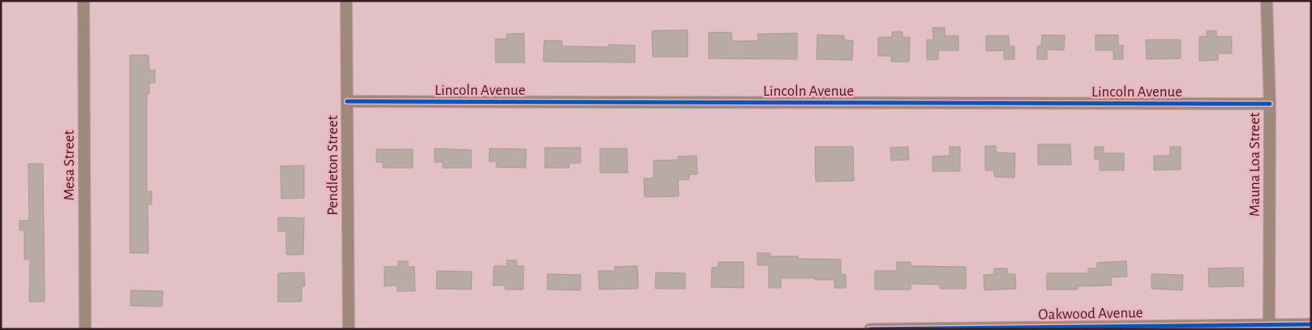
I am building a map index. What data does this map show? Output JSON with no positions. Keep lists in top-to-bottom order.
{
  "streets": {
    "street": [
      "Lincoln Avenue",
      "Mauna Loa Street",
      "Mesa Street",
      "Pendleton Street",
      "Oakwood Avenue"
    ]
  },
  "crossings": [
    ["Lincoln Avenue", "Mauna Loa Street"],
    ["Lincoln Avenue", "Pendleton Street"],
    ["Mauna Loa Street", "Oakwood Avenue"]
  ]
}
